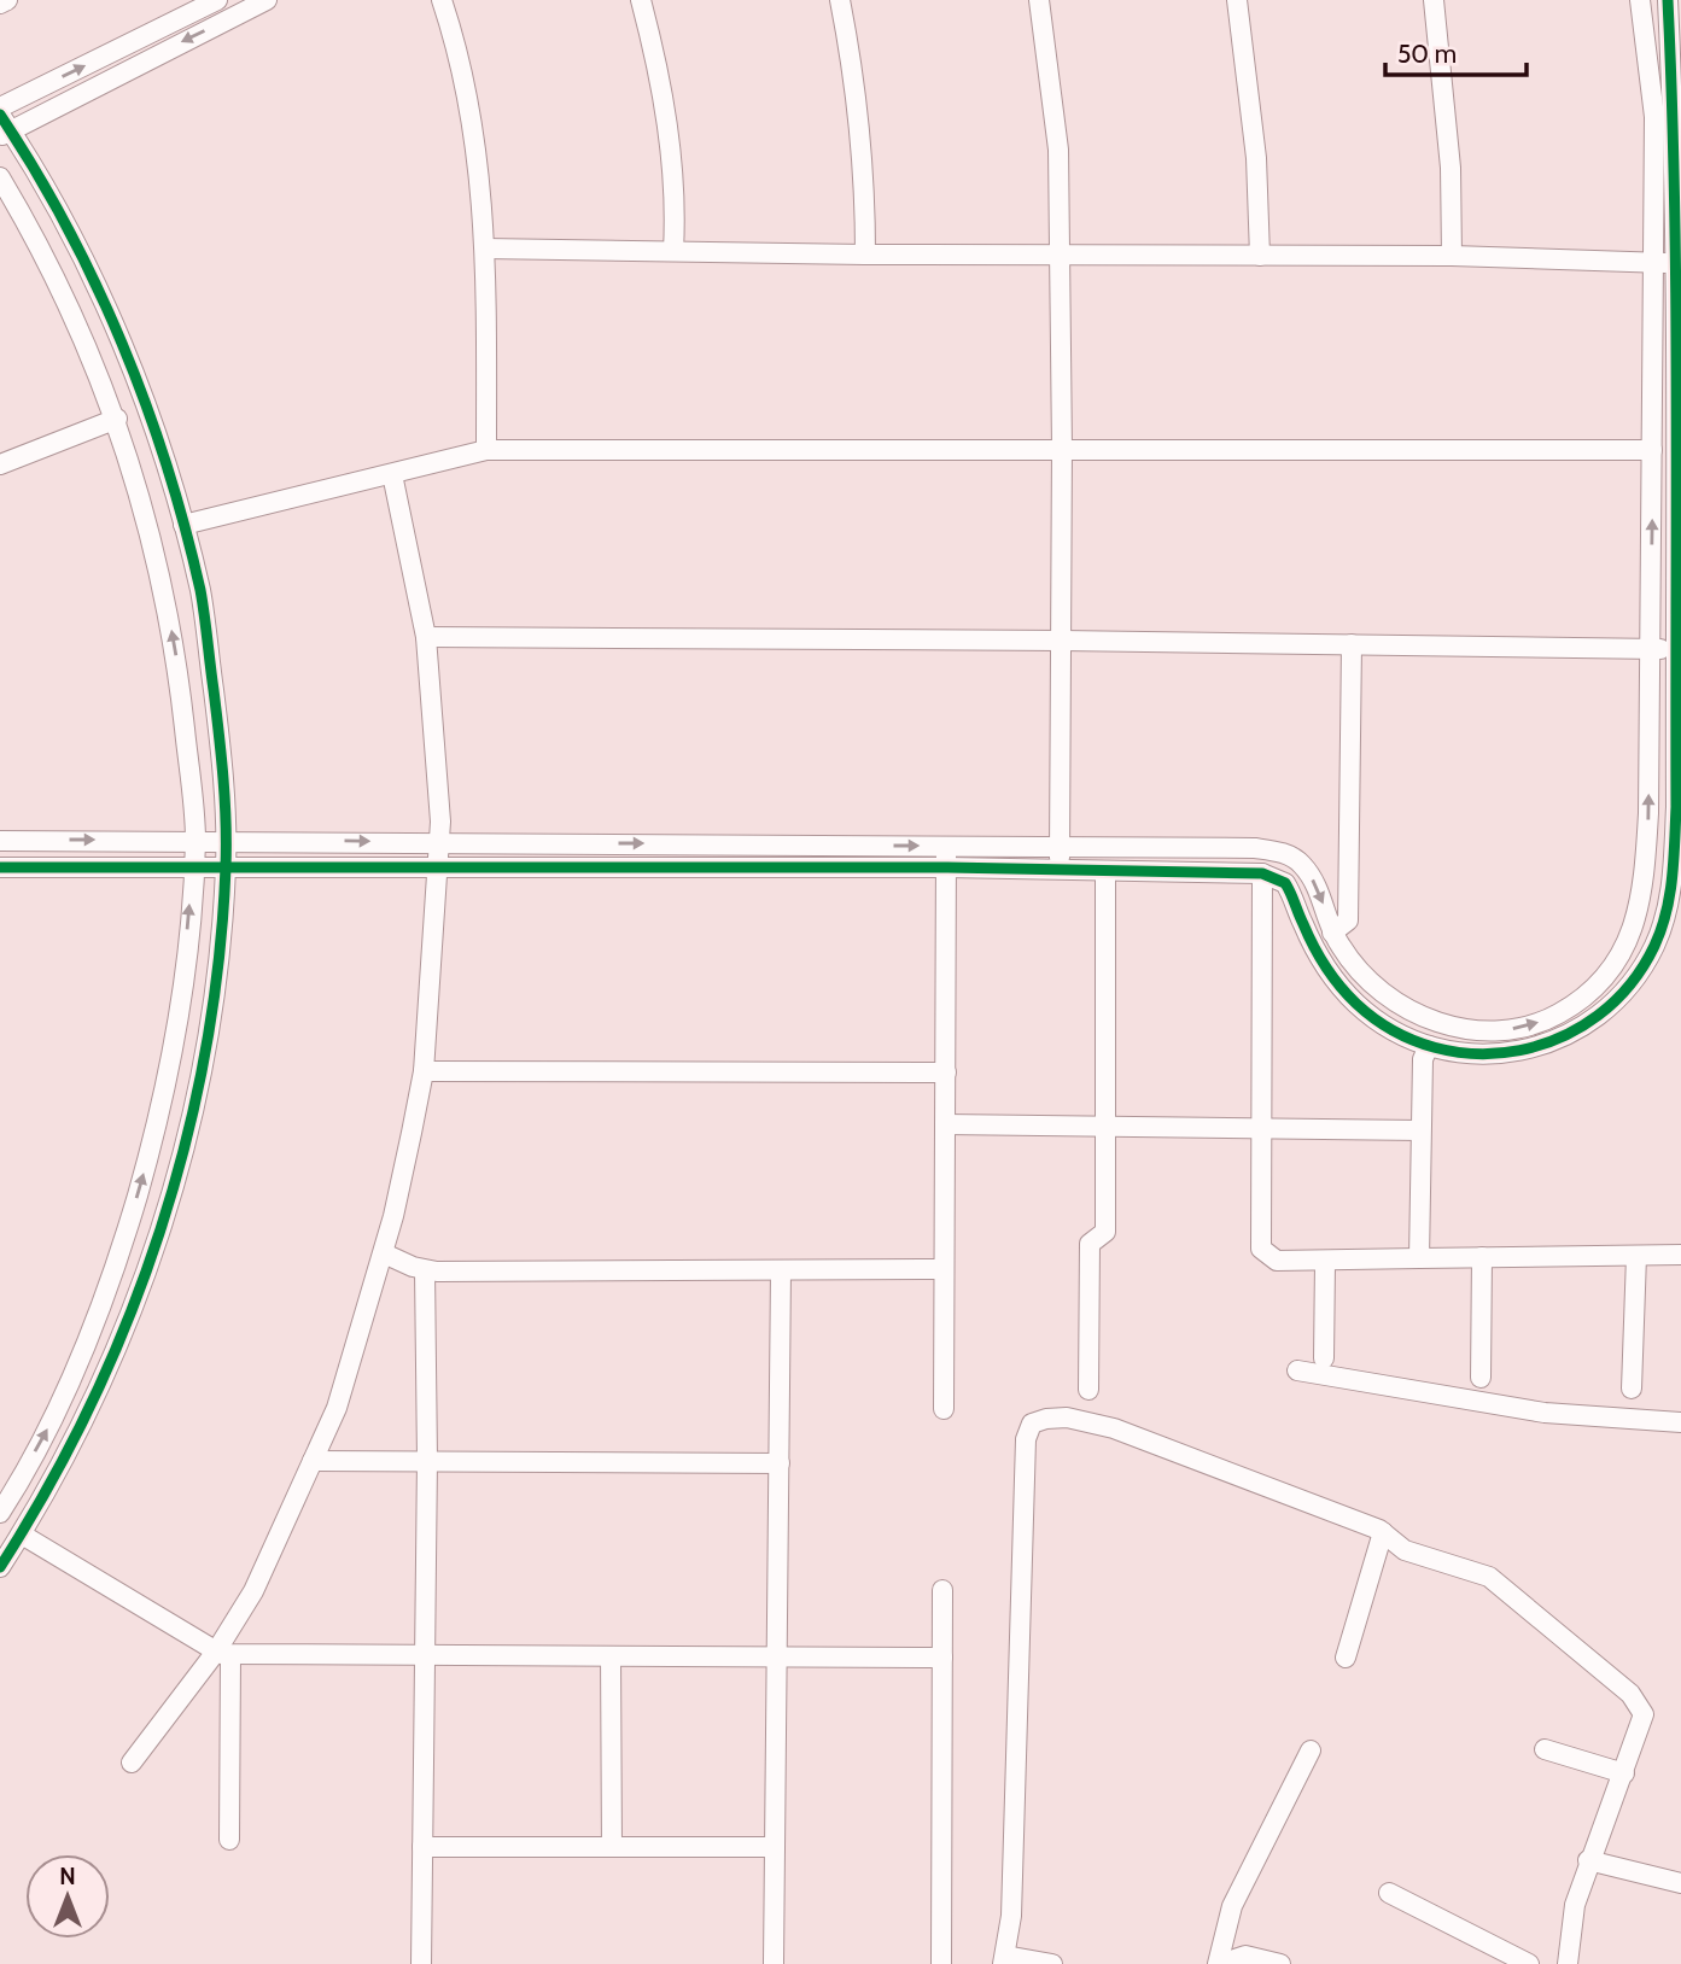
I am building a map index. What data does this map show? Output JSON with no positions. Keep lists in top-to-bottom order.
{
  "scale_bar": "50 m",
  "north": "top"
}
